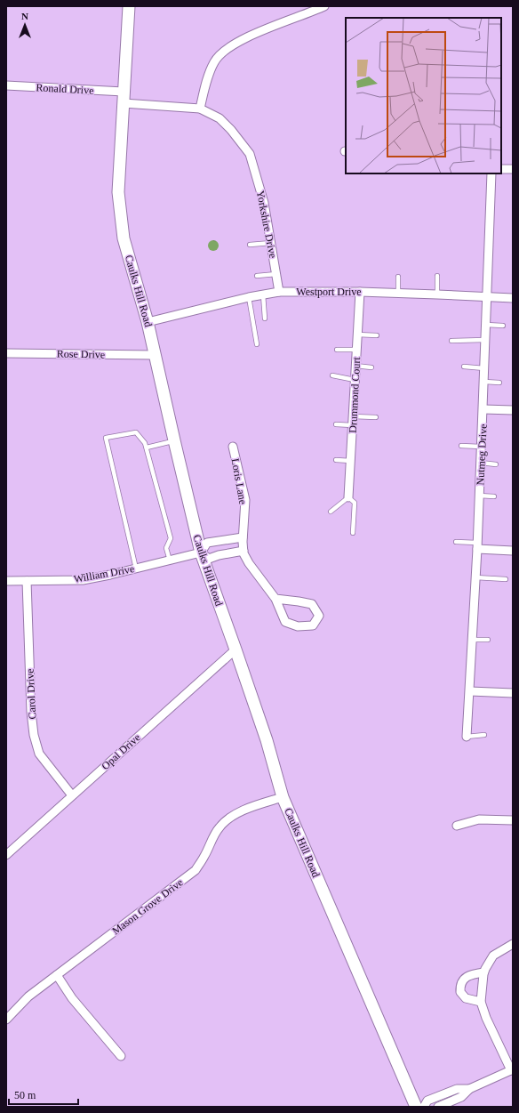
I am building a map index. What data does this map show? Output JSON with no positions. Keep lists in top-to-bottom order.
{
  "streets": {
    "main road": ["Caulks Hill Road"],
    "street": [
      "Ronald Drive",
      "Yorkshire Drive",
      "Westport Drive",
      "Rose Drive",
      "Drummond Court",
      "Nutmeg Drive",
      "Loris Lane",
      "William Drive",
      "Carol Drive",
      "Opal Drive",
      "Mason Grove Drive"
    ]
  },
  "crossings": [
    ["Ronald Drive", "Caulks Hill Road"],
    ["Yorkshire Drive", "Caulks Hill Road"],
    ["Yorkshire Drive", "Westport Drive"],
    ["Caulks Hill Road", "Westport Drive"],
    ["Caulks Hill Road", "Rose Drive"],
    ["Caulks Hill Road", "William Drive"],
    ["Caulks Hill Road", "Opal Drive"],
    ["Caulks Hill Road", "Mason Grove Drive"],
    ["Westport Drive", "Drummond Court"],
    ["Westport Drive", "Nutmeg Drive"],
    ["William Drive", "Carol Drive"],
    ["Carol Drive", "Opal Drive"]
  ],
  "scale_bar": "50 m",
  "north": "top"
}
